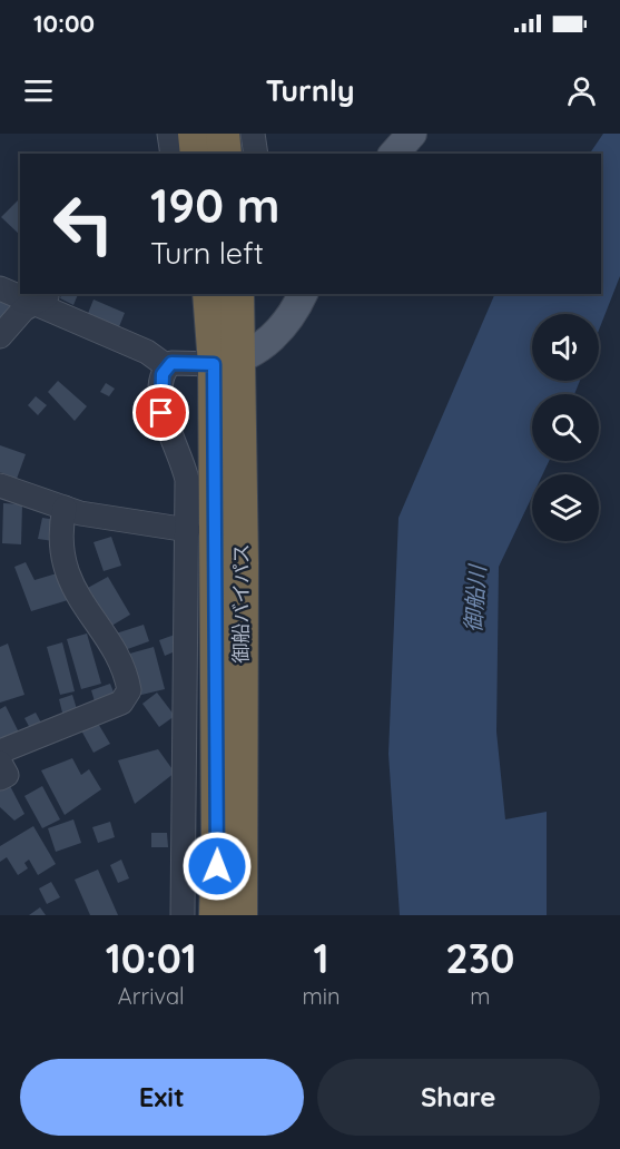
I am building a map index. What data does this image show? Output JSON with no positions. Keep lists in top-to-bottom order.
{
  "streets": {
    "highway": ["御船バイパス"]
  },
  "water": ["御船川"],
  "page": {
    "status": "10:00",
    "header": "Turnly",
    "turn": ["190 m", "Turn left"],
    "eta": [
      "10:01",
      "Arrival",
      "1",
      "min",
      "230",
      "m"
    ],
    "buttons": ["Exit", "Share"]
  }
}
